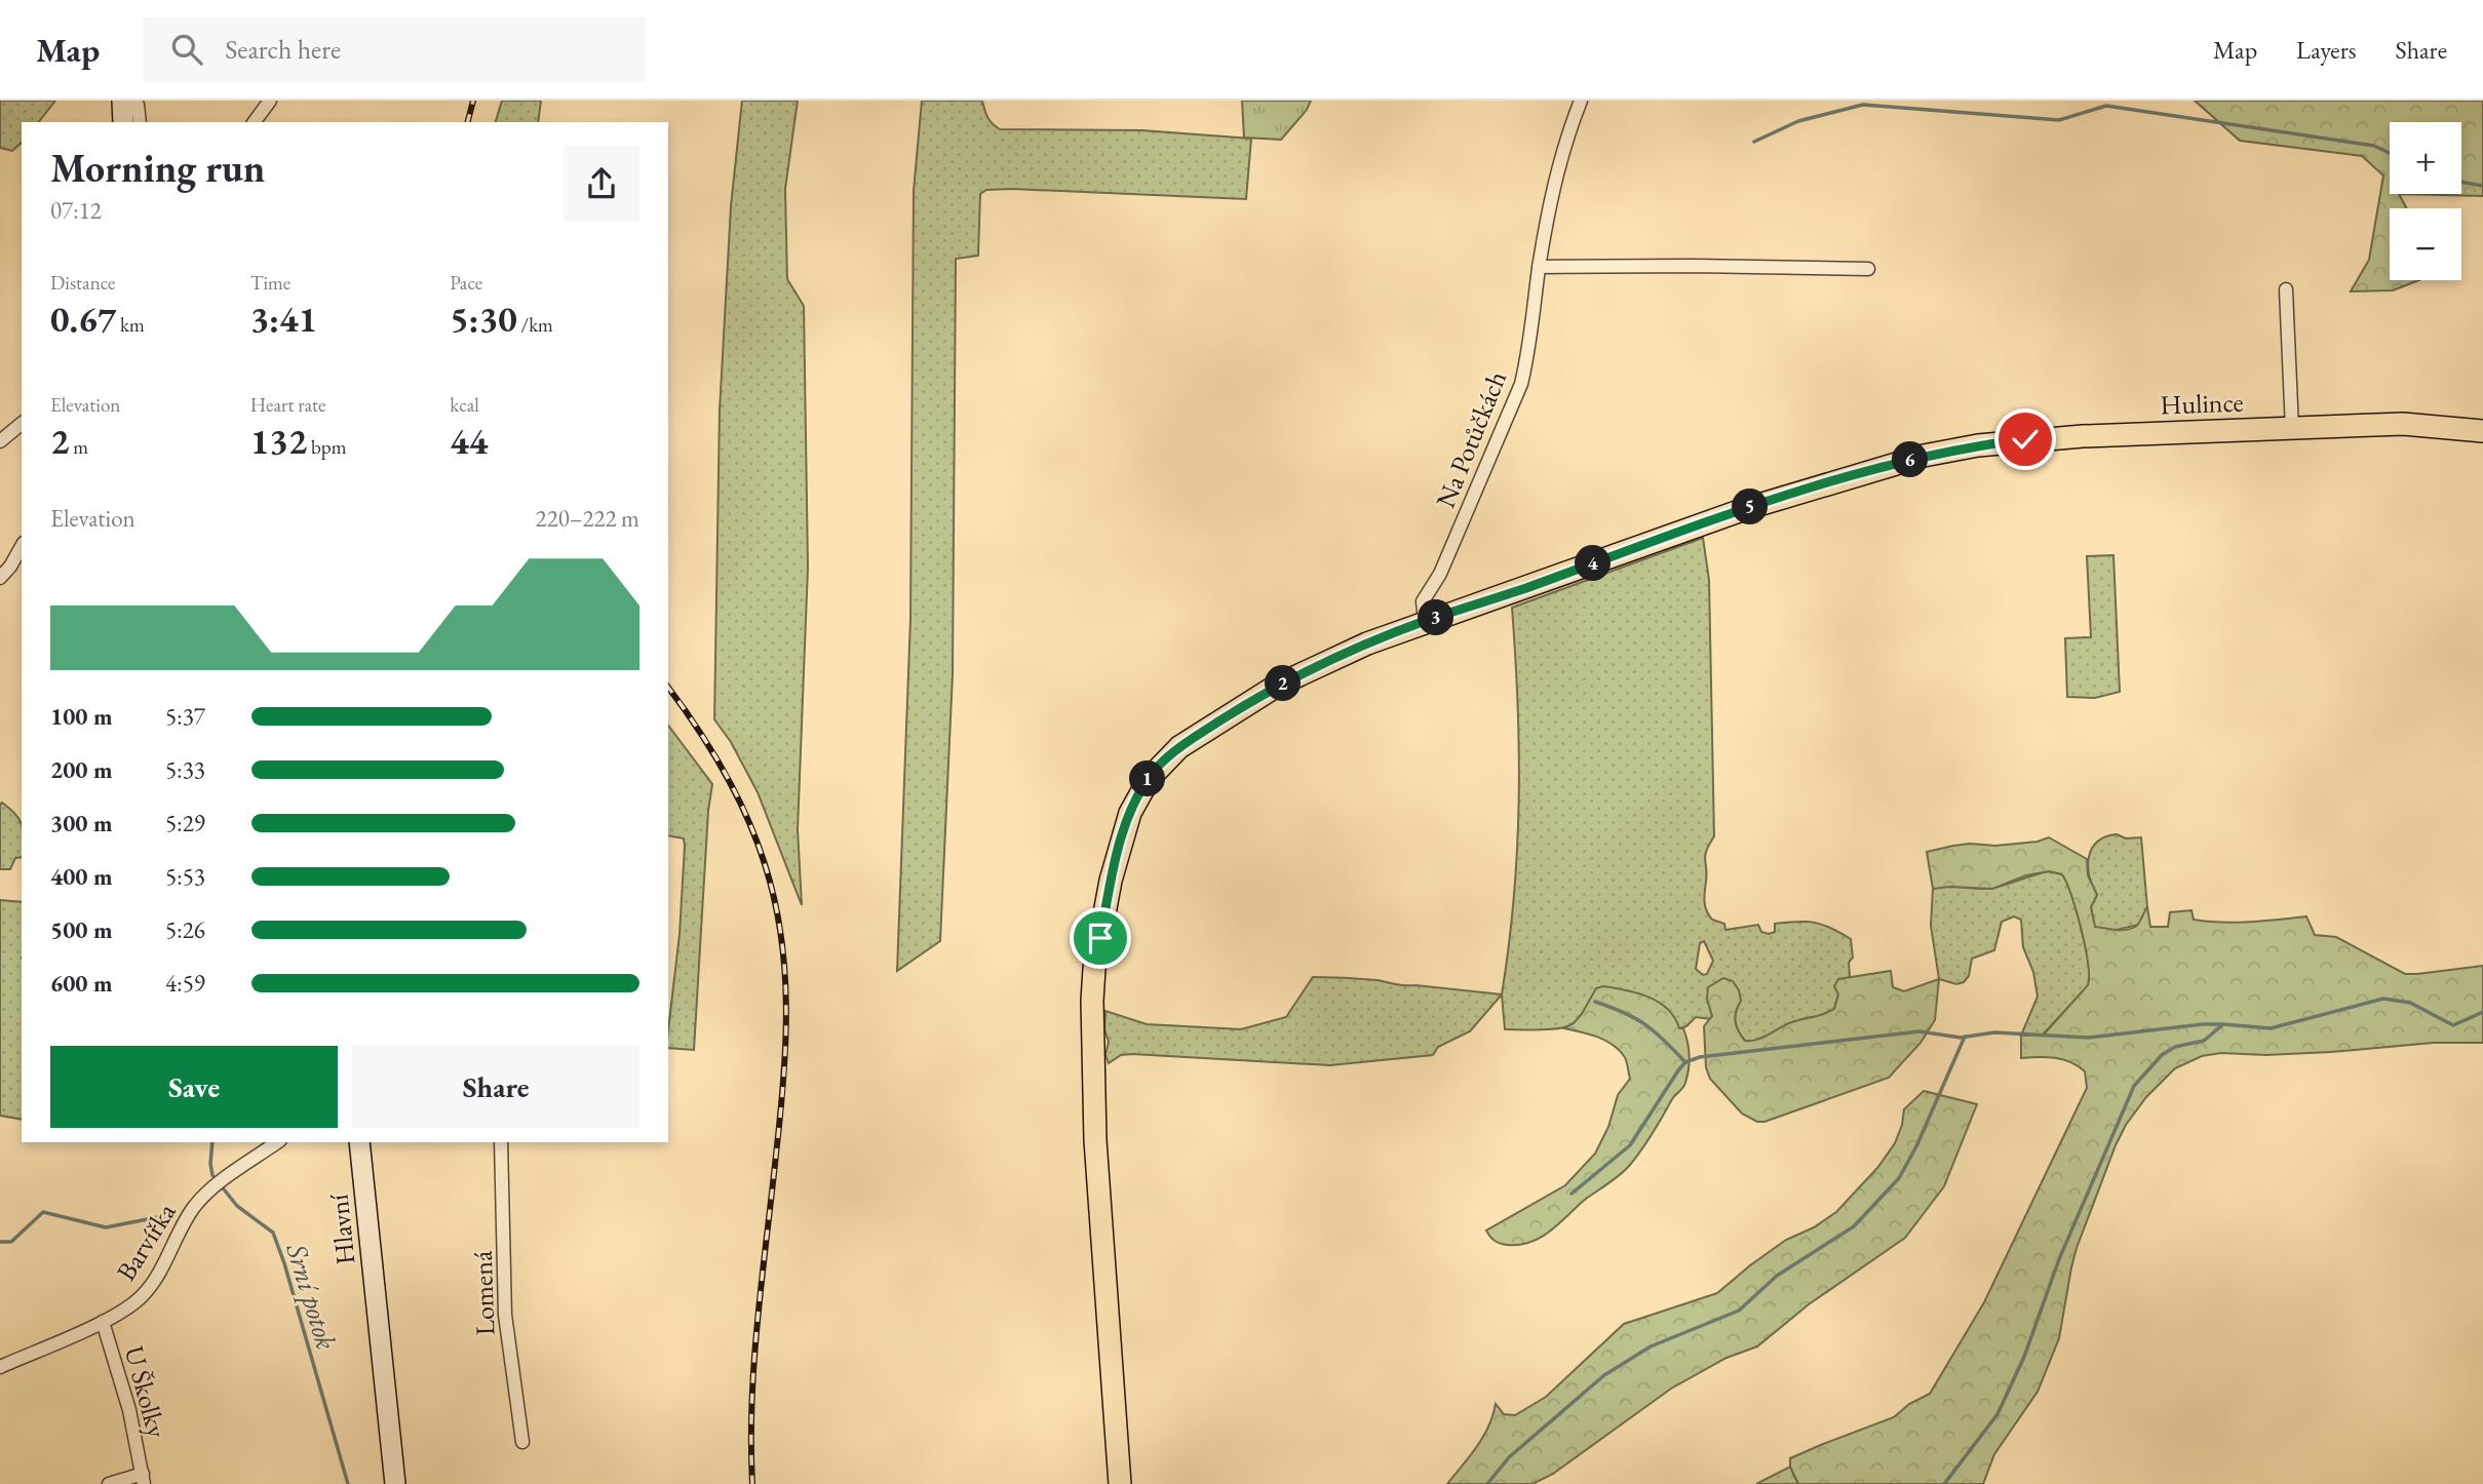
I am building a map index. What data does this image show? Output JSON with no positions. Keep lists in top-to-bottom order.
{
  "streets": {
    "main road": ["Hulince"],
    "street": [
      "Na Potůčkách",
      "Hlavní",
      "Barvířka",
      "Lomená",
      "U Školky"
    ]
  },
  "crossings": [
    ["Hulince", "Na Potůčkách"],
    ["Barvířka", "U Školky"]
  ],
  "water": ["Srní potok"],
  "page": {
    "header": "Map",
    "search": "Search here",
    "nav": ["Map", "Layers", "Share"],
    "map_buttons": ["+", "−"],
    "heading": ["Morning run", "07:12"],
    "stats": [
      ["Distance", "0.67 km"],
      ["Time", "3:41"],
      ["Pace", "5:30 /km"],
      ["Elevation", "2 m"],
      ["Heart rate", "132 bpm"],
      ["kcal", "44"]
    ],
    "pins": [
      "6",
      "5",
      "4",
      "3",
      "2",
      "1"
    ],
    "chart": ["Elevation", "220–222 m"],
    "list": [
      {
        "name": "100 m",
        "note": "5:37"
      },
      {
        "name": "200 m",
        "note": "5:33"
      },
      {
        "name": "300 m",
        "note": "5:29"
      },
      {
        "name": "400 m",
        "note": "5:53"
      },
      {
        "name": "500 m",
        "note": "5:26"
      },
      {
        "name": "600 m",
        "note": "4:59"
      }
    ],
    "buttons": ["Save", "Share"]
  }
}
